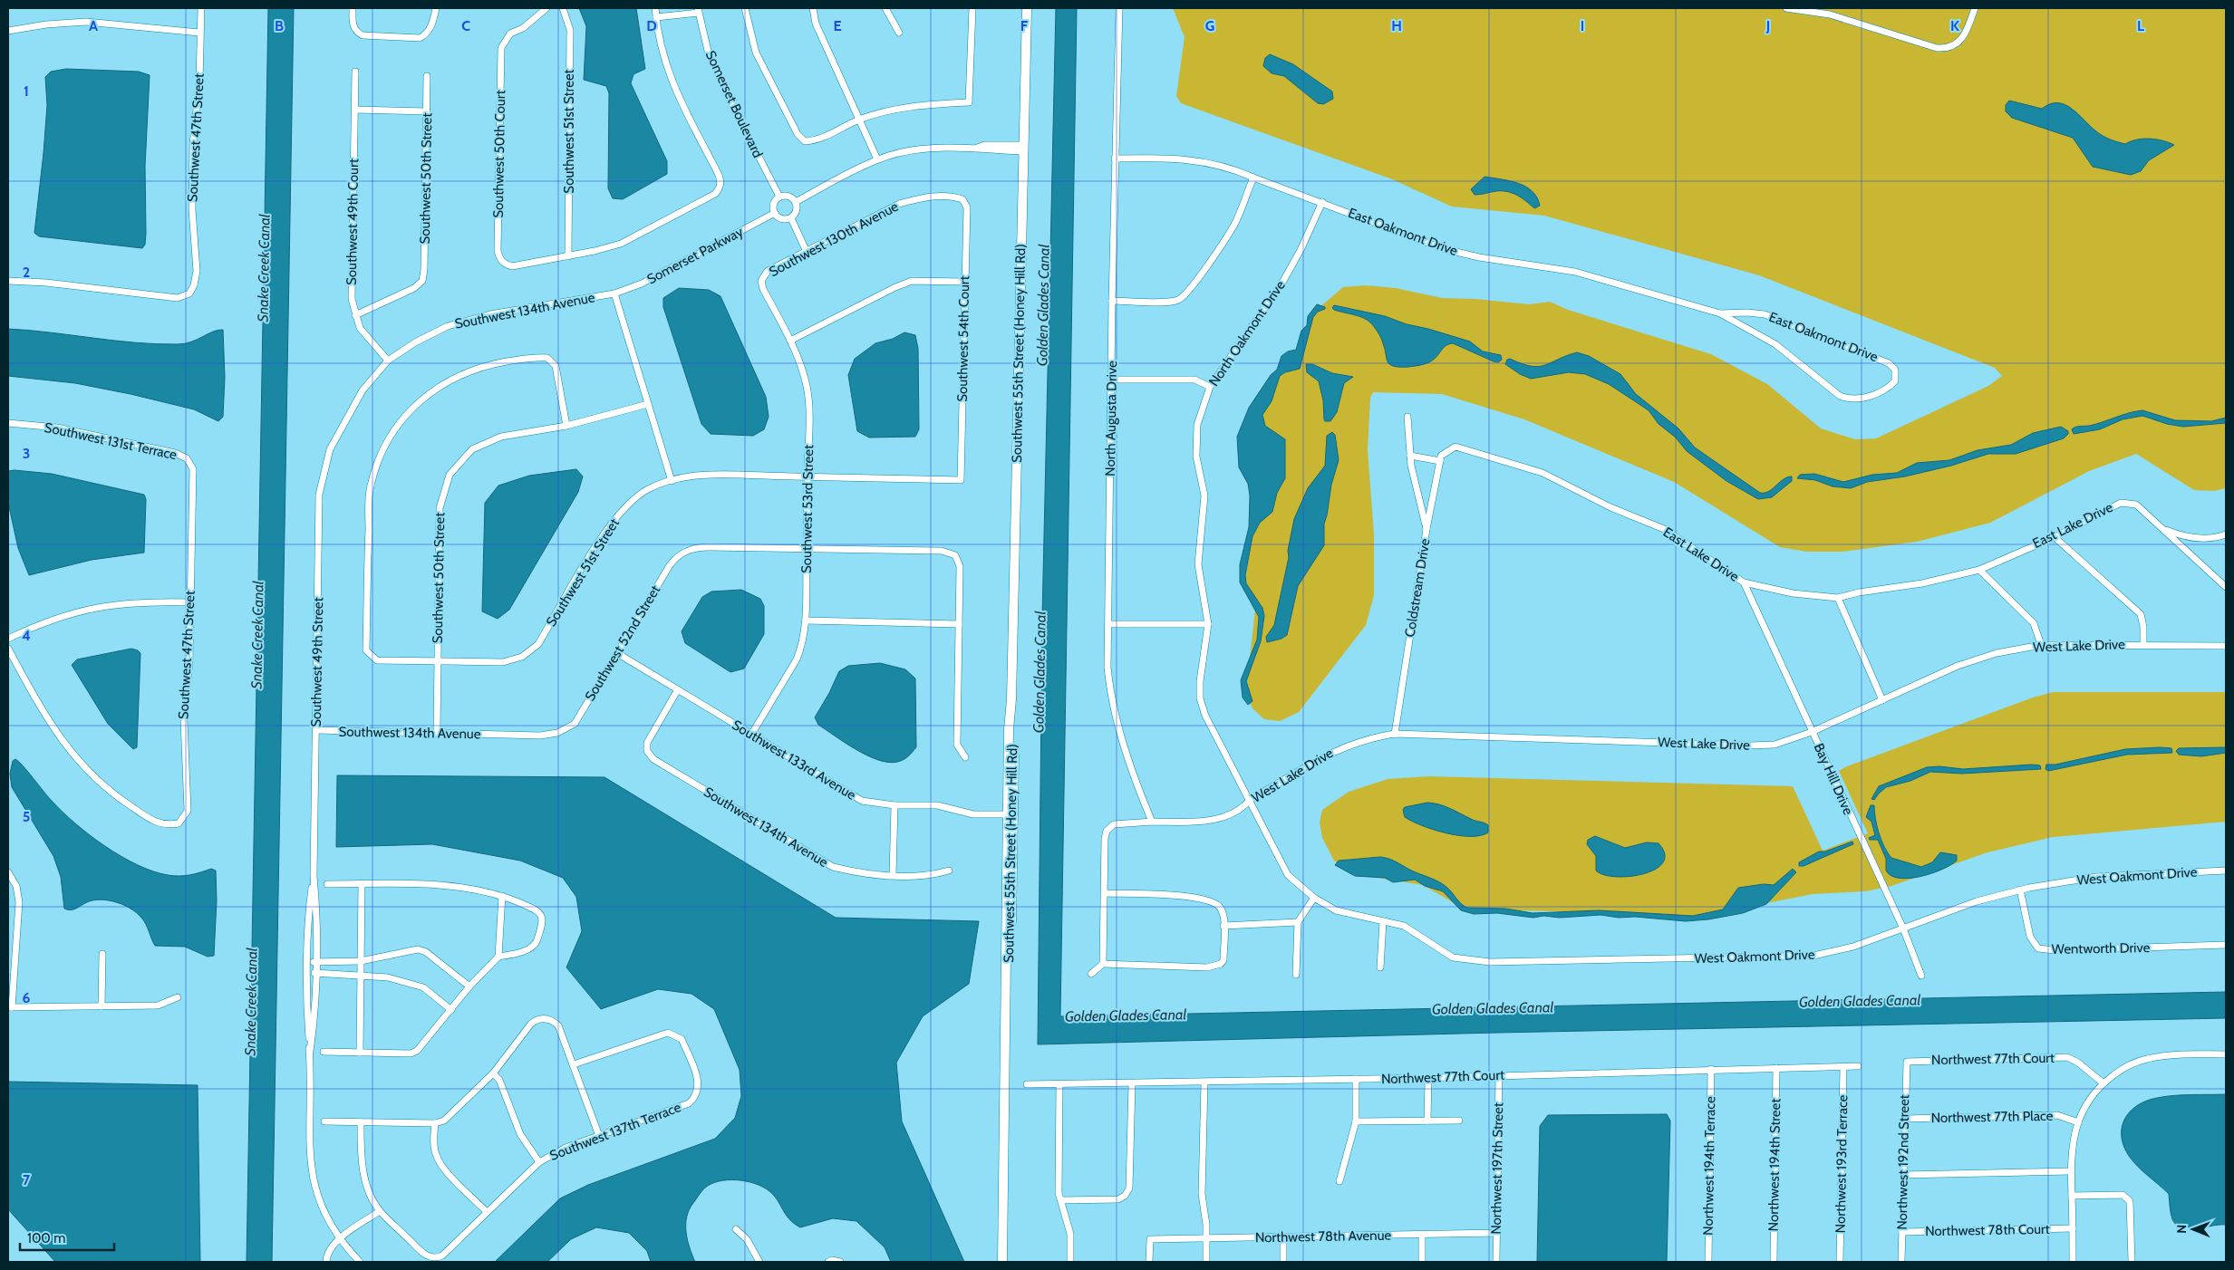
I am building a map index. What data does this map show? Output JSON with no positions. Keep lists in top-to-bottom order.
{
  "streets": {
    "street": [
      "Somerset Boulevard",
      "Southwest 51st Street",
      "Southwest 47th Street",
      "Southwest 50th Court",
      "Southwest 50th Street",
      "Southwest 49th Court",
      "East Oakmont Drive",
      "Southwest 130th Avenue",
      "Somerset Parkway",
      "Southwest 134th Avenue",
      "North Oakmont Drive",
      "Southwest 54th Court",
      "Southwest 55th Street (Honey Hill Rd)",
      "North Augusta Drive",
      "Southwest 131st Terrace",
      "Southwest 53rd Street",
      "East Lake Drive",
      "Coldstream Drive",
      "Southwest 52nd Street",
      "West Lake Drive",
      "Southwest 49th Street",
      "Southwest 133rd Avenue",
      "Bay Hill Drive",
      "West Oakmont Drive",
      "Wentworth Drive",
      "Northwest 77th Court",
      "Northwest 77th Place",
      "Southwest 137th Terrace",
      "Northwest 192nd Street",
      "Northwest 193rd Terrace",
      "Northwest 194th Street",
      "Northwest 194th Terrace",
      "Northwest 197th Street",
      "Northwest 78th Court",
      "Northwest 78th Avenue"
    ]
  },
  "crossings": [
    ["Somerset Boulevard", "Somerset Parkway"],
    ["Southwest 51st Street", "Southwest 50th Court"],
    ["Southwest 51st Street", "Southwest 50th Street"],
    ["Southwest 47th Street", "Southwest 131st Terrace"],
    ["Southwest 50th Street", "Southwest 49th Court"],
    ["Southwest 50th Street", "Southwest 134th Avenue"],
    ["Southwest 49th Court", "Southwest 134th Avenue"],
    ["East Oakmont Drive", "North Oakmont Drive"],
    ["East Oakmont Drive", "North Augusta Drive"],
    ["Southwest 130th Avenue", "Southwest 54th Court"],
    ["Southwest 130th Avenue", "Southwest 53rd Street"],
    ["Somerset Parkway", "Southwest 134th Avenue"],
    ["Southwest 134th Avenue", "Southwest 52nd Street"],
    ["Southwest 134th Avenue", "Southwest 49th Street"],
    ["Southwest 134th Avenue", "Southwest 133rd Avenue"],
    ["North Oakmont Drive", "West Lake Drive"],
    ["North Oakmont Drive", "West Oakmont Drive"],
    ["Southwest 54th Court", "Southwest 53rd Street"],
    ["Southwest 55th Street (Honey Hill Rd)", "Southwest 133rd Avenue"],
    ["North Augusta Drive", "West Lake Drive"],
    ["Southwest 53rd Street", "Southwest 52nd Street"],
    ["Southwest 53rd Street", "Southwest 133rd Avenue"],
    ["East Lake Drive", "Bay Hill Drive"],
    ["Coldstream Drive", "West Lake Drive"],
    ["Southwest 52nd Street", "Southwest 133rd Avenue"],
    ["West Lake Drive", "Bay Hill Drive"],
    ["Bay Hill Drive", "West Oakmont Drive"],
    ["West Oakmont Drive", "Wentworth Drive"],
    ["Northwest 77th Court", "Northwest 192nd Street"],
    ["Northwest 77th Court", "Northwest 193rd Terrace"],
    ["Northwest 77th Court", "Northwest 194th Street"],
    ["Northwest 77th Court", "Northwest 194th Terrace"],
    ["Northwest 77th Court", "Northwest 197th Street"],
    ["Northwest 77th Place", "Northwest 192nd Street"],
    ["Northwest 192nd Street", "Northwest 78th Court"],
    ["Northwest 197th Street", "Northwest 78th Avenue"]
  ],
  "water": ["Snake Creek Canal", "Golden Glades Canal"],
  "scale_bar": "100 m",
  "north": "left",
  "grid": {
    "columns": [
      "A",
      "B",
      "C",
      "D",
      "E",
      "F",
      "G",
      "H",
      "I",
      "J",
      "K",
      "L"
    ],
    "rows": [
      "1",
      "2",
      "3",
      "4",
      "5",
      "6",
      "7"
    ]
  }
}
